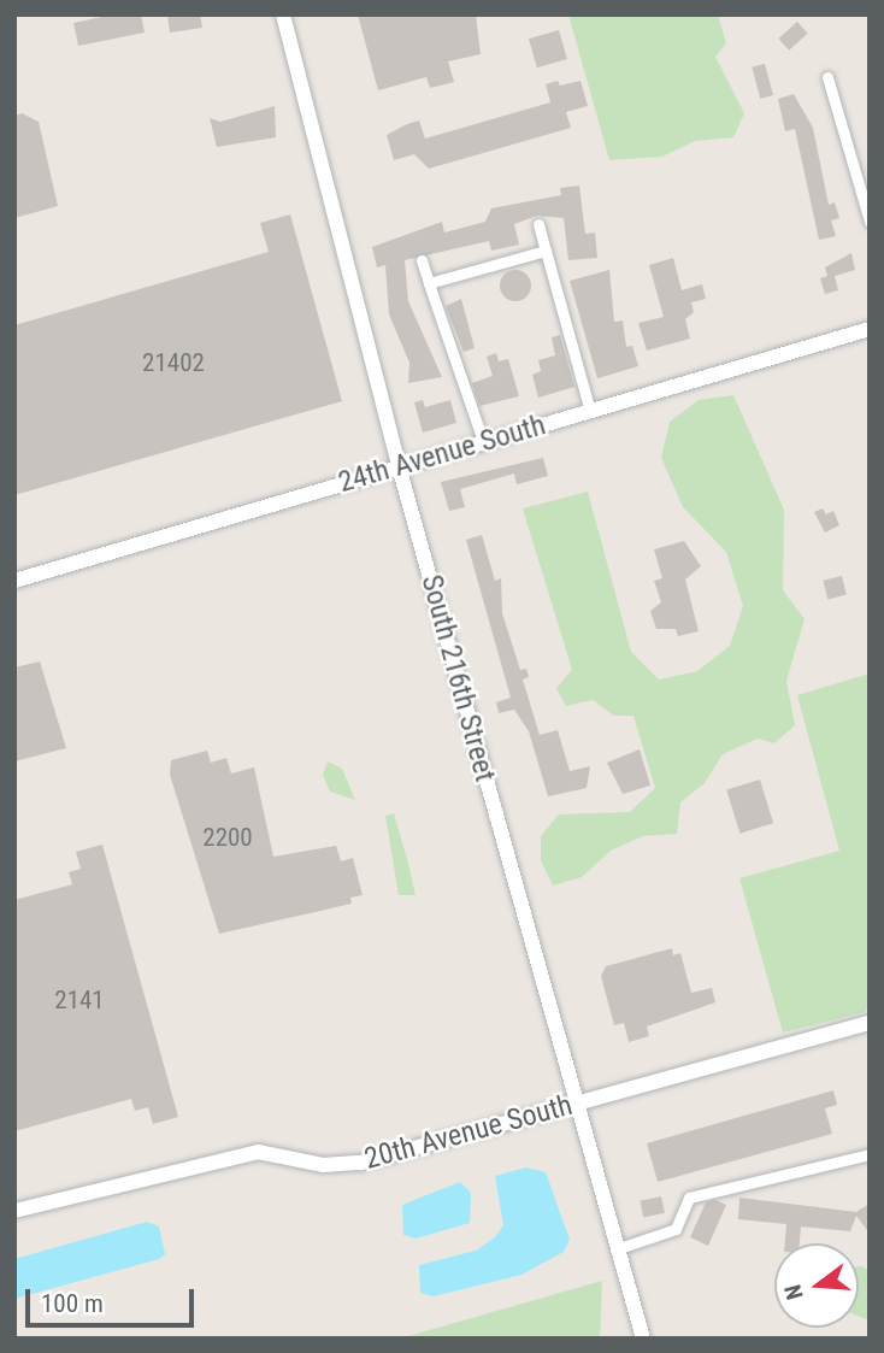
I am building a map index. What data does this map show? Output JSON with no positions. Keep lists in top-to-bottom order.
{
  "streets": {
    "street": ["24th Avenue South", "South 216th Street", "20th Avenue South"]
  },
  "crossings": [
    ["24th Avenue South", "South 216th Street"],
    ["South 216th Street", "20th Avenue South"]
  ],
  "house_numbers": ["21402", "2200", "2141"],
  "scale_bar": "100 m",
  "north": "left"
}
